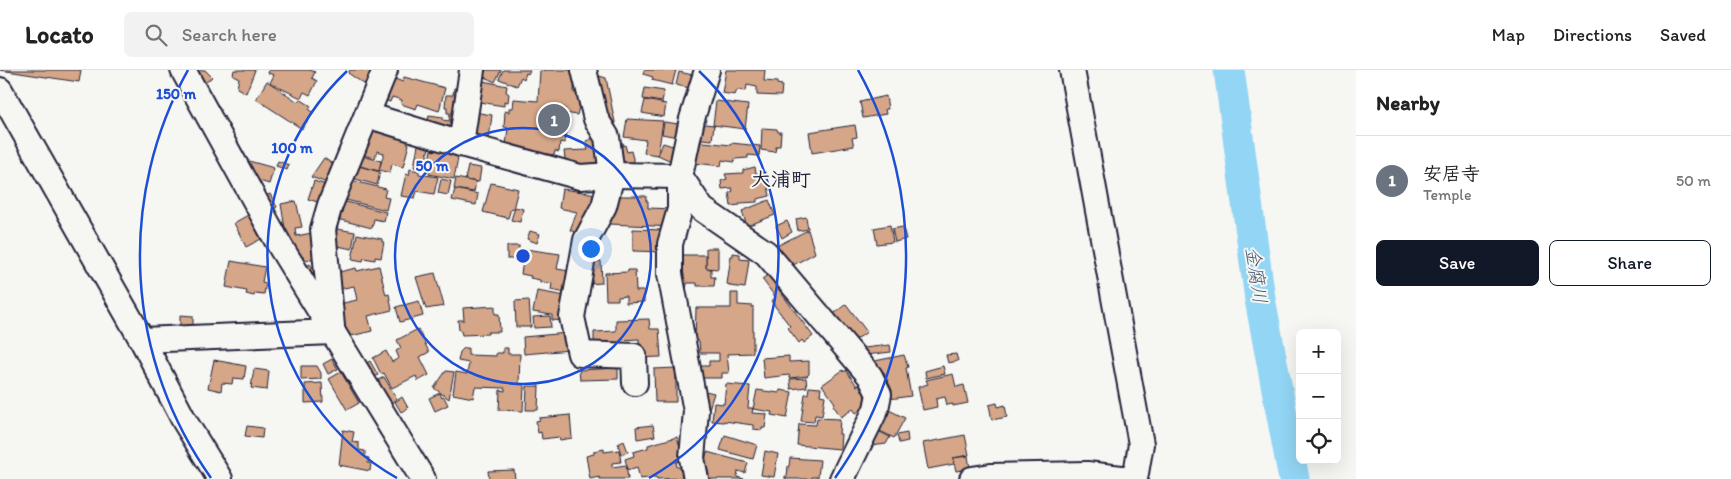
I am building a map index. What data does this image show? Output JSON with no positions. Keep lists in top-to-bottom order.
{
  "districts": ["大浦町"],
  "water": ["金腐川"],
  "page": {
    "header": "Locato",
    "search": "Search here",
    "nav": ["Map", "Directions", "Saved"],
    "heading": "Nearby",
    "pins": "1",
    "list": [
      {
        "mark": "1",
        "name": "安居寺",
        "note": "Temple",
        "value": "50 m"
      }
    ],
    "buttons": ["Save", "Share"],
    "map_buttons": ["+", "−"]
  },
  "rings": ["150 m", "100 m", "50 m"]
}
